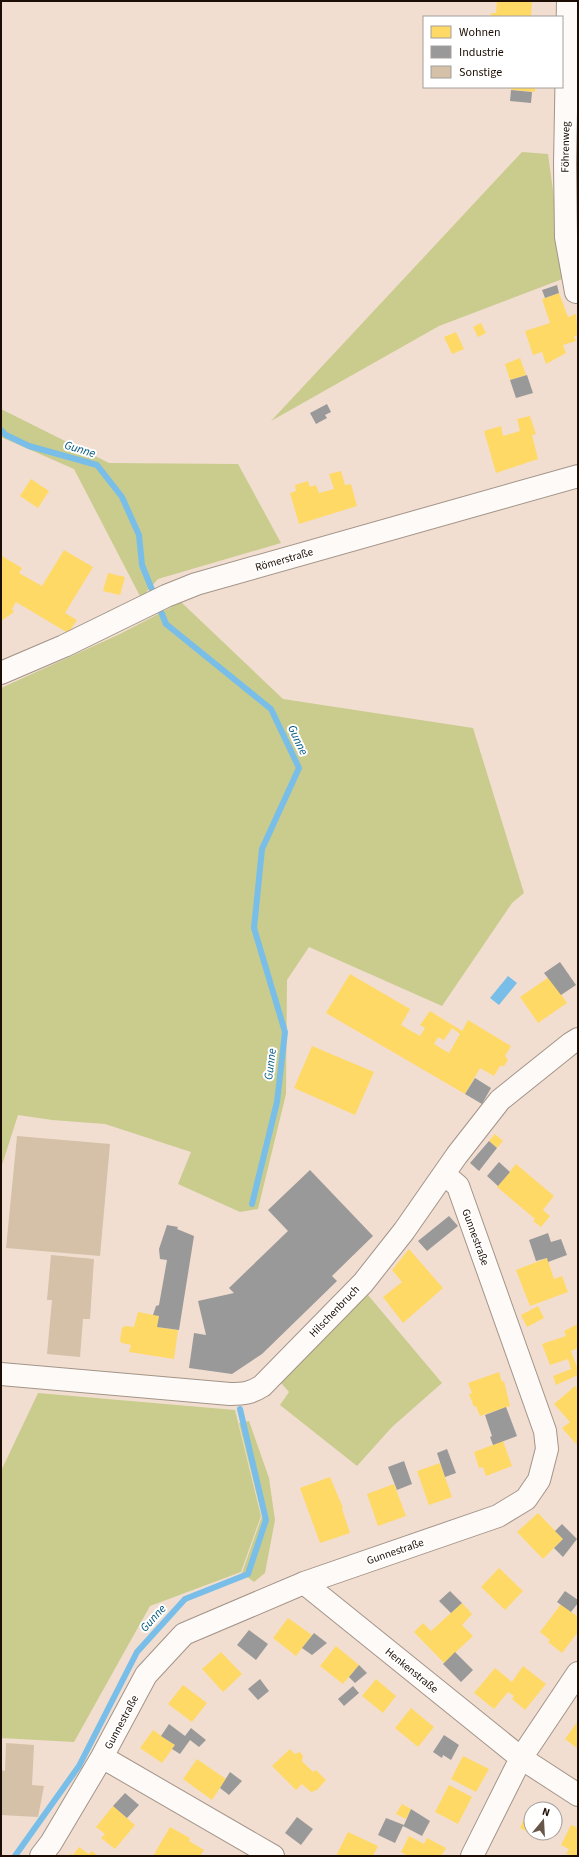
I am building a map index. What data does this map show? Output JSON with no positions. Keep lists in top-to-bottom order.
{
  "streets": {
    "street": [
      "Föhrenweg",
      "Römerstraße",
      "Gunnestraße",
      "Hilschenbruch",
      "Henkenstraße"
    ]
  },
  "crossings": [
    ["Gunnestraße", "Hilschenbruch"],
    ["Gunnestraße", "Henkenstraße"]
  ],
  "water": ["Gunne"],
  "legend": ["Wohnen", "Industrie", "Sonstige"],
  "north": "top"
}
